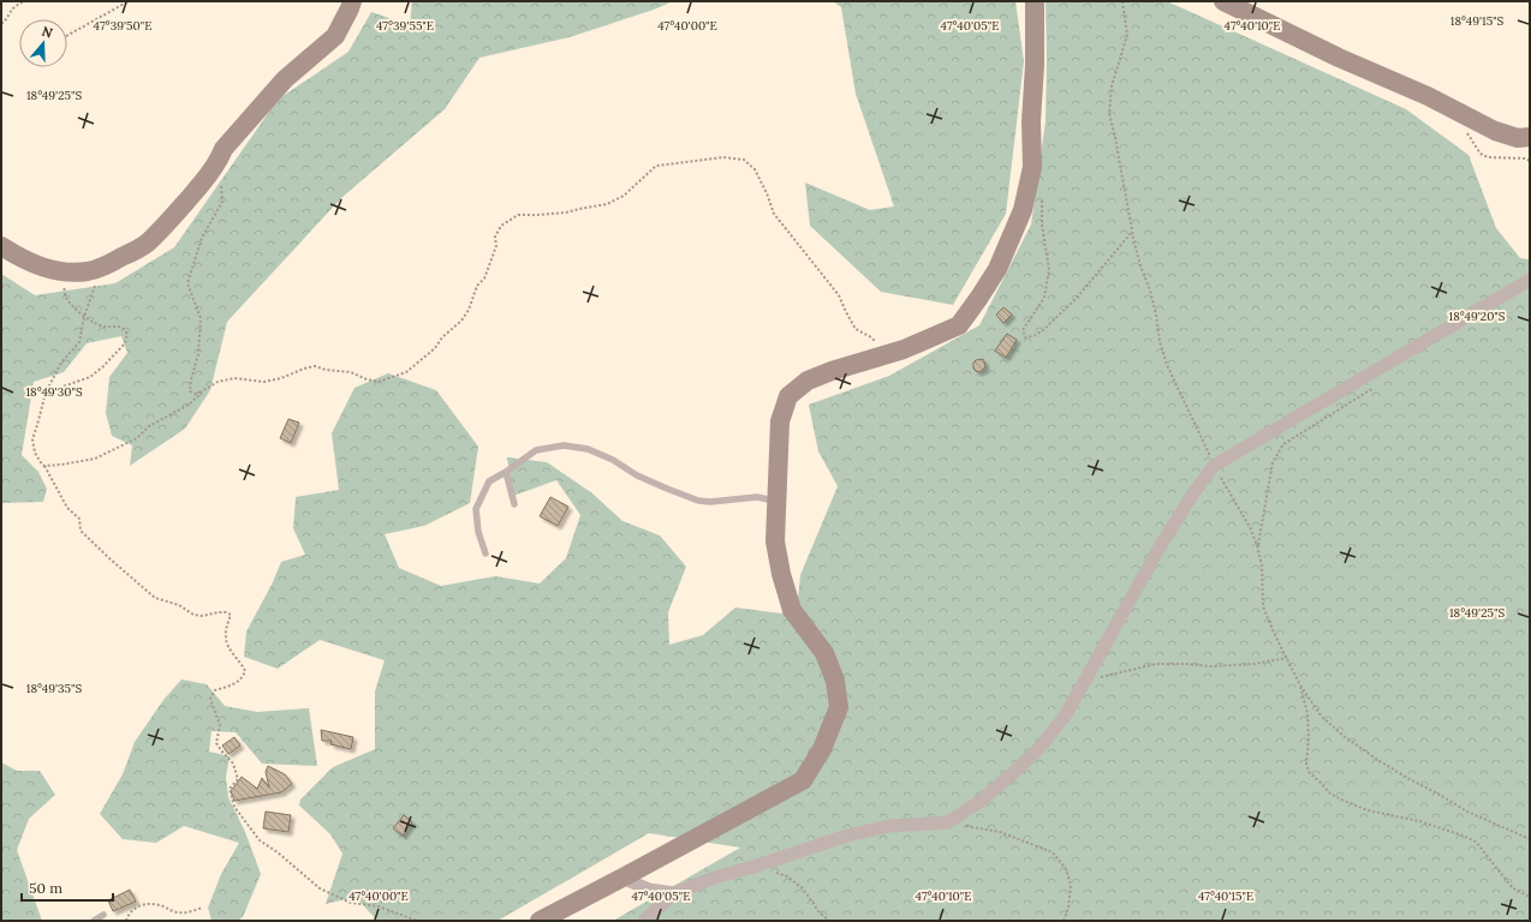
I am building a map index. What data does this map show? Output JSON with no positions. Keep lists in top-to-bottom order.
{
  "scale_bar": "50 m",
  "north": "top",
  "coordinates": [
    "18°49'15\"S",
    "47°39'55\"E",
    "47°40'00\"E",
    "47°40'10\"E",
    "47°39'50\"E",
    "47°40'05\"E",
    "18°49'25\"S",
    "18°49'20\"S",
    "18°49'30\"S",
    "18°49'35\"S",
    "47°40'15\"E"
  ]
}
